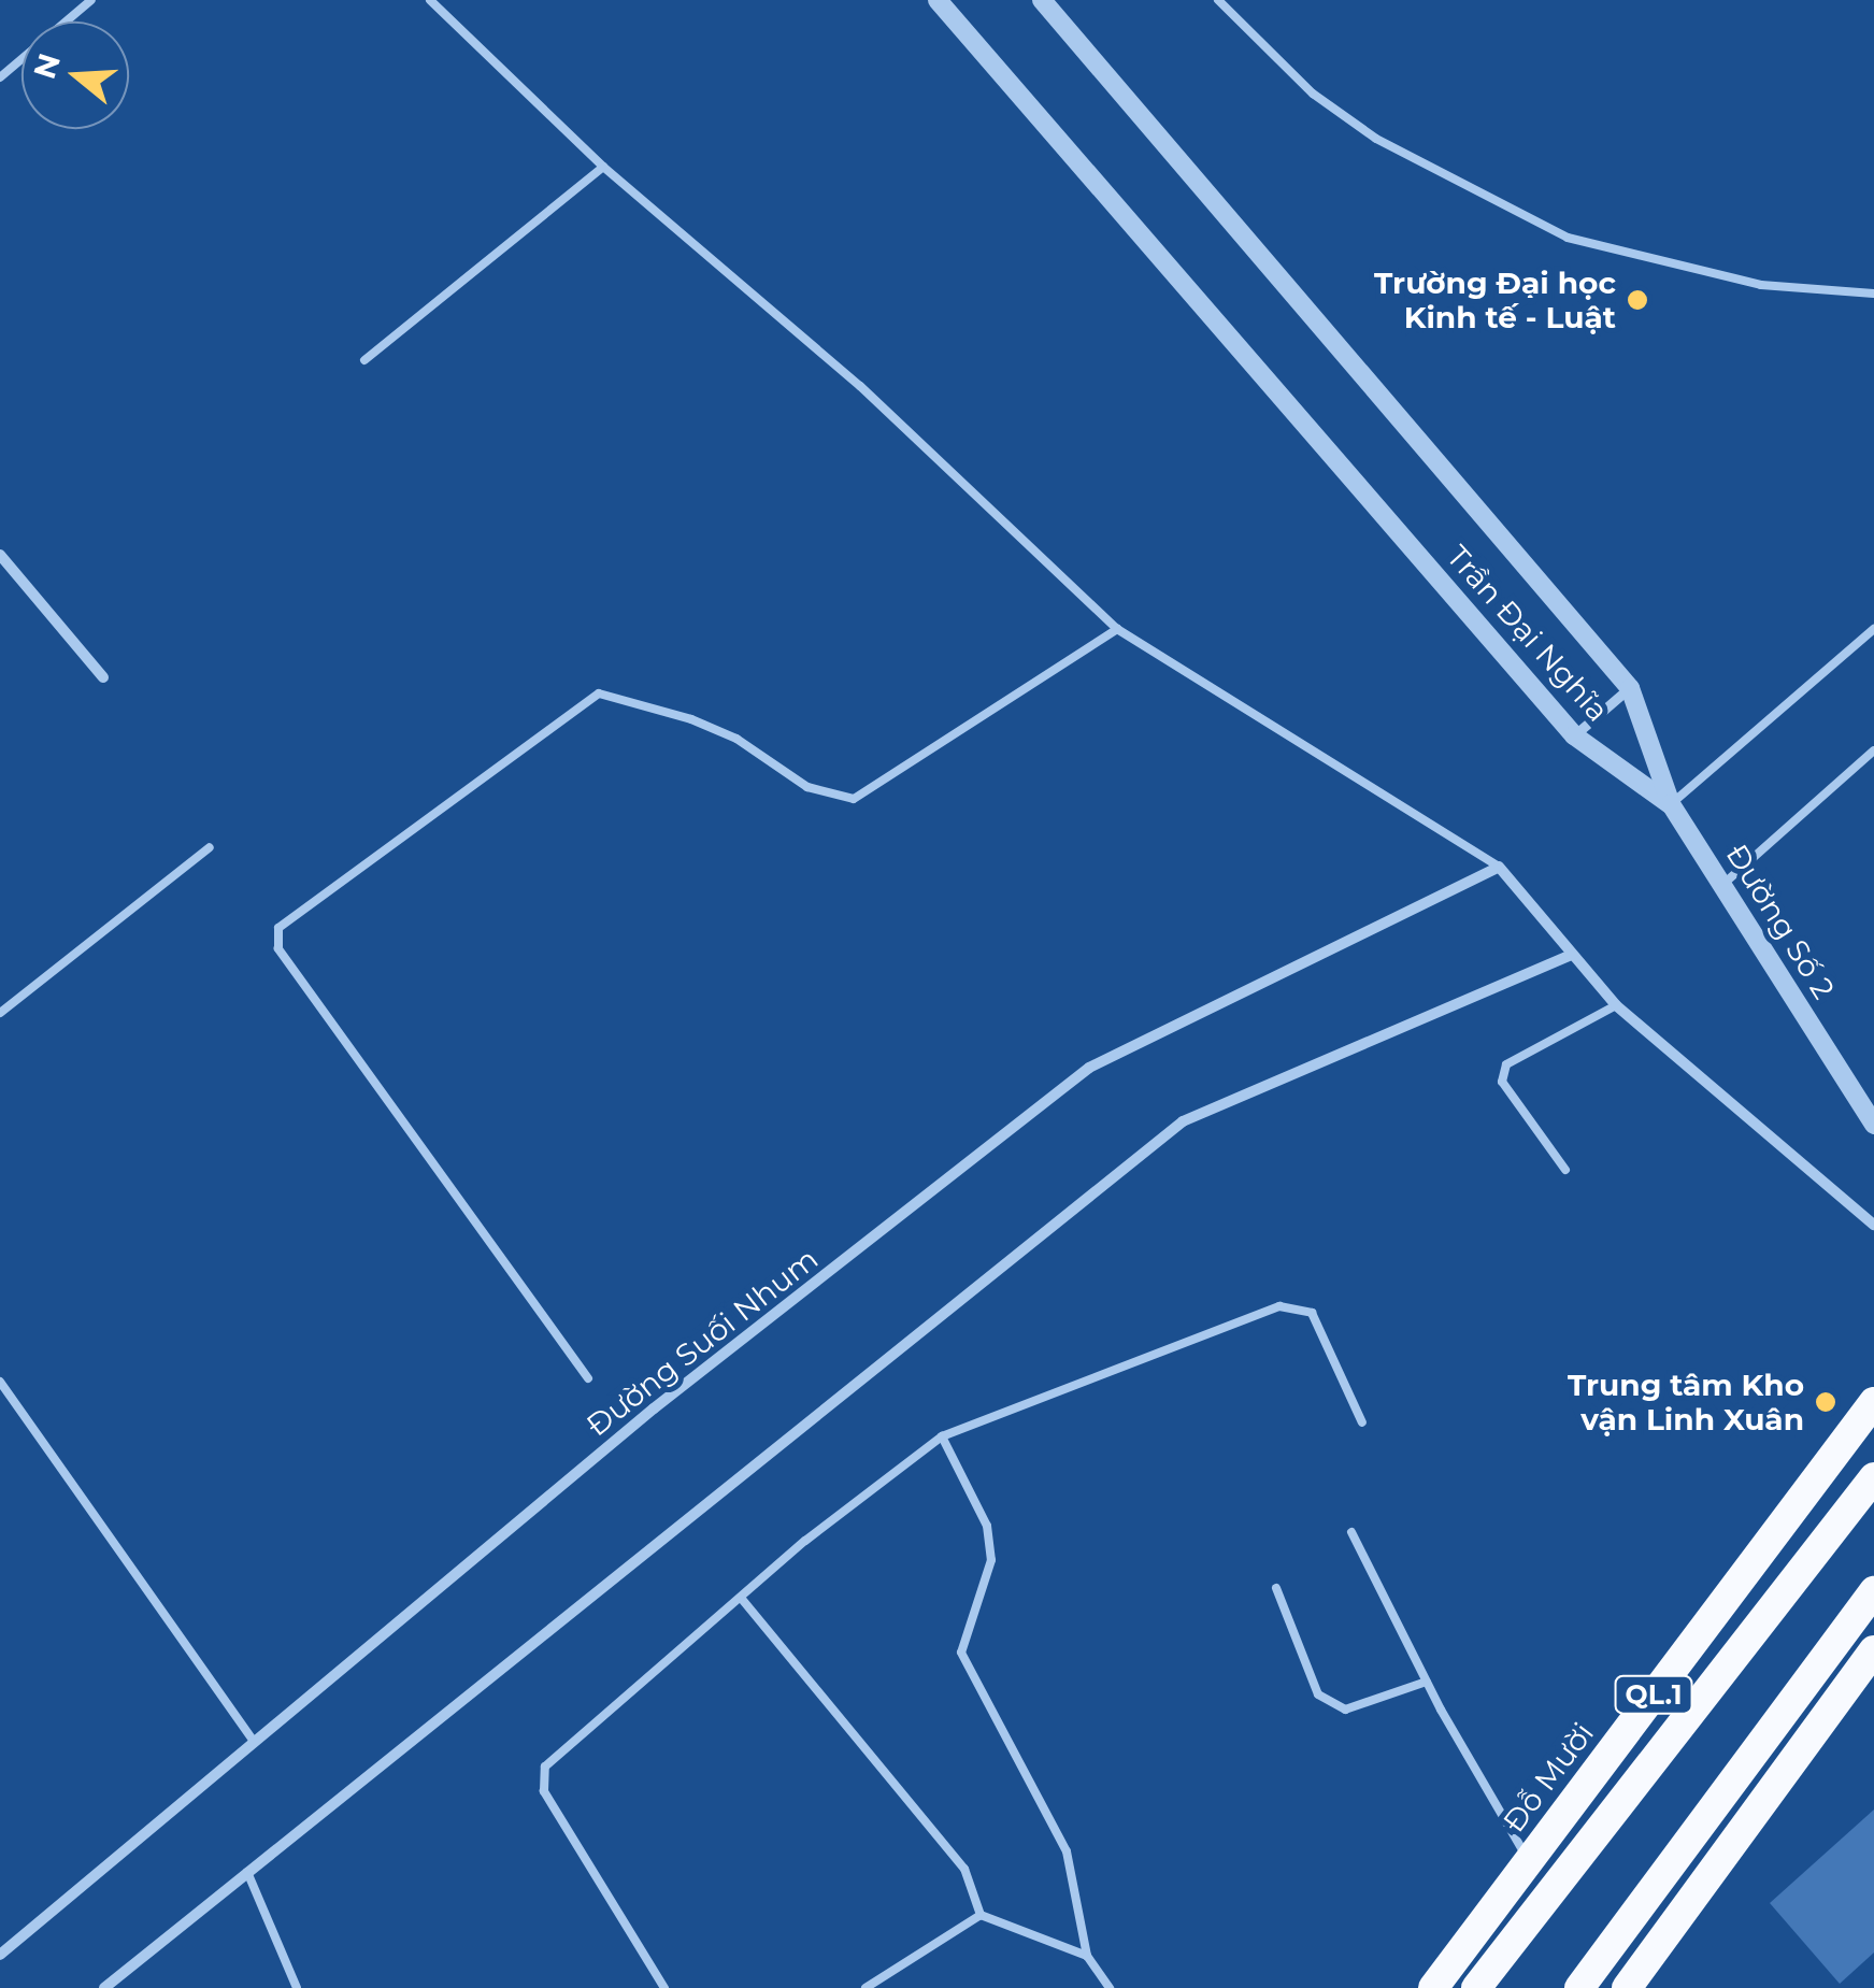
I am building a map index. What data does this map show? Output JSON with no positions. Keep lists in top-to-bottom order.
{
  "streets": {
    "highway": ["QL.1", "Đỗ Mười"],
    "street": ["Trần Đại Nghĩa", "Đường Số 2", "Đường Suối Nhum"]
  },
  "crossings": [
    ["Trần Đại Nghĩa", "Đường Số 2"]
  ],
  "places": ["Trường Đại học Kinh tế - Luật", "Trung tâm Kho vận Linh Xuân"],
  "north": "left"
}
